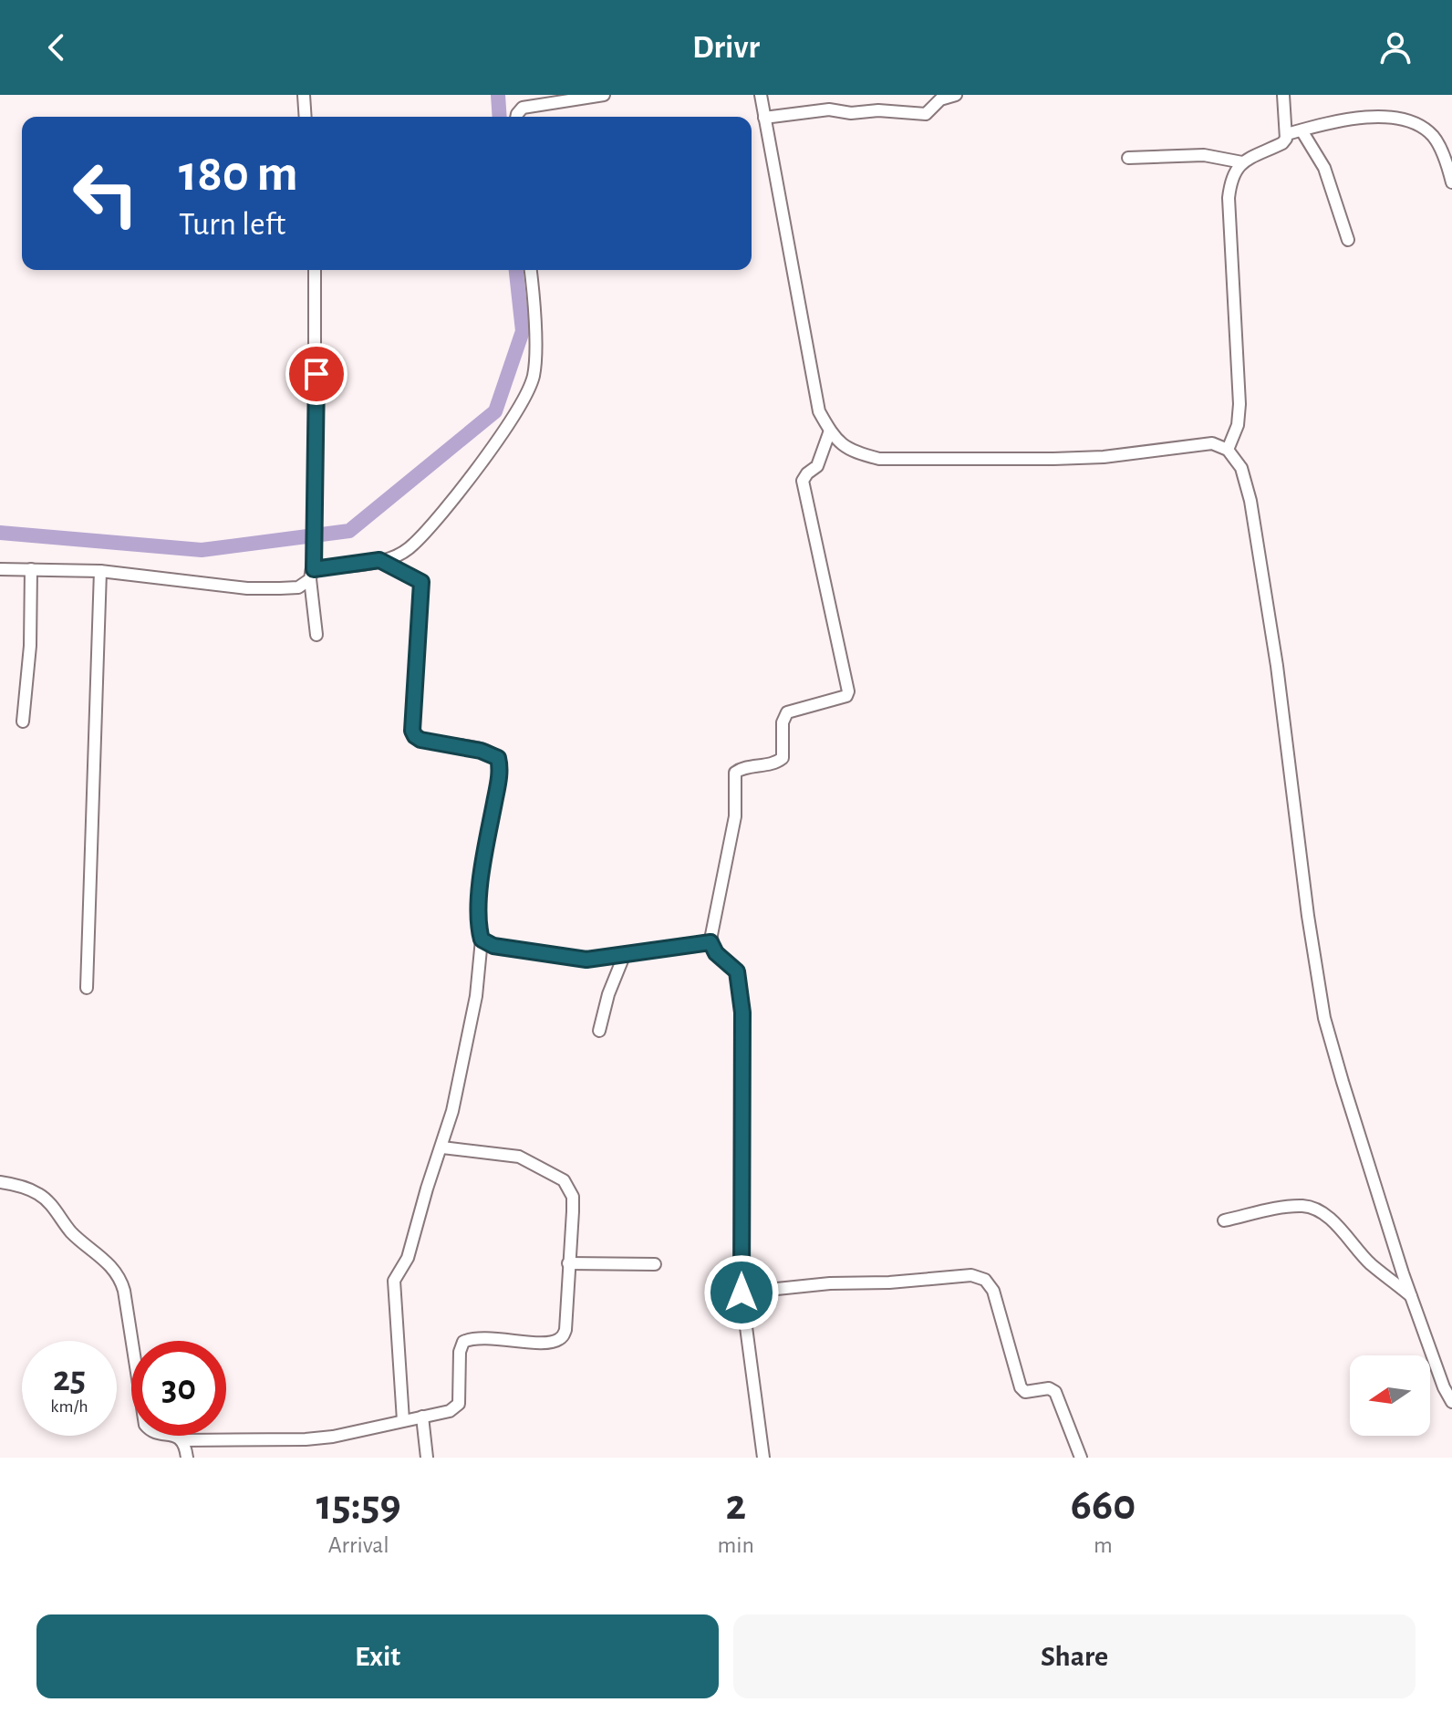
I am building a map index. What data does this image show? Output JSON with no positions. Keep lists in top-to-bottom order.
{
  "north": "left",
  "page": {
    "header": "Drivr",
    "turn": ["180 m", "Turn left"],
    "speed": "25 km/h",
    "limit": "30",
    "eta": [
      "15:59",
      "Arrival",
      "2",
      "min",
      "660",
      "m"
    ],
    "buttons": ["Exit", "Share"]
  }
}
